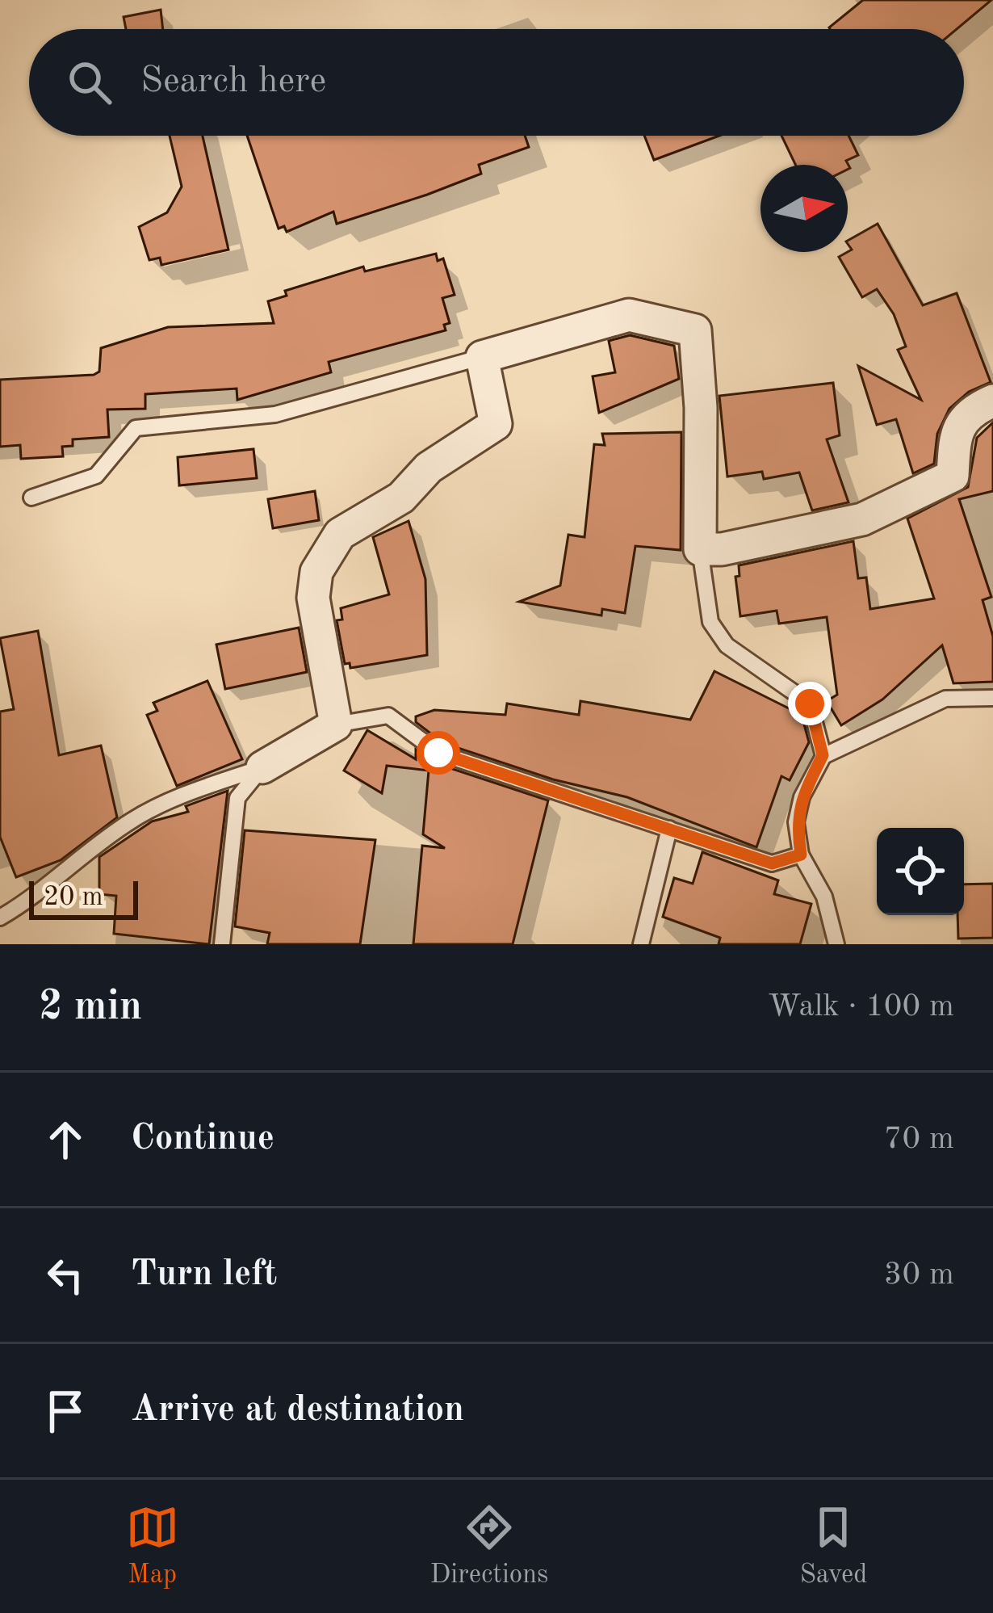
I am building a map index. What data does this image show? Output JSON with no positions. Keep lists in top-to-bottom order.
{
  "scale_bar": "20 m",
  "north": "right",
  "page": {
    "search": "Search here",
    "scale": "20 m",
    "heading": ["2 min", "Walk · 100 m"],
    "list": [
      ["Continue", "70 m"],
      ["Turn left", "30 m"],
      "Arrive at destination"
    ],
    "nav": ["Map", "Directions", "Saved"]
  }
}
